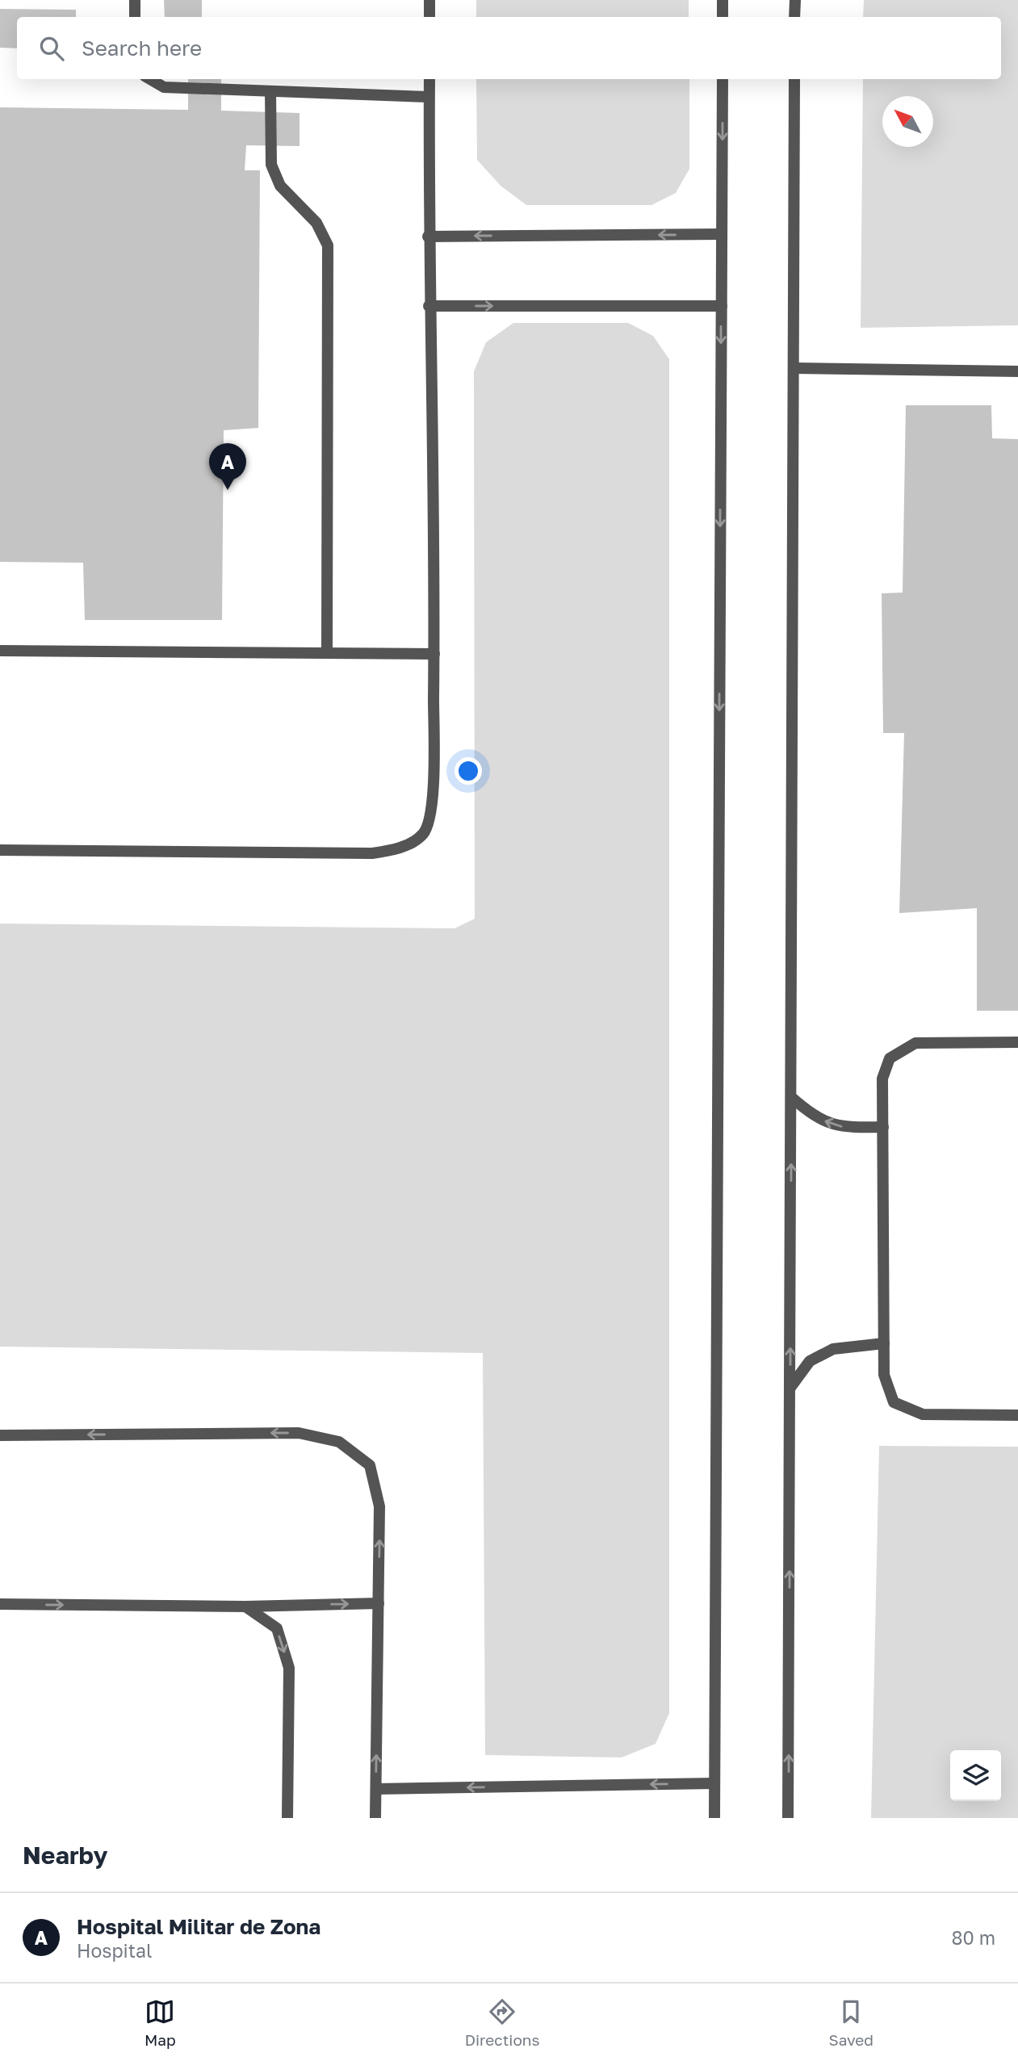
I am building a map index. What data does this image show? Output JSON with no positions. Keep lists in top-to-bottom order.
{
  "north": "top left",
  "page": {
    "search": "Search here",
    "pins": "A",
    "heading": "Nearby",
    "list": [
      {
        "mark": "A",
        "name": "Hospital Militar de Zona",
        "note": "Hospital",
        "value": "80 m"
      }
    ],
    "nav": ["Map", "Directions", "Saved"]
  }
}
